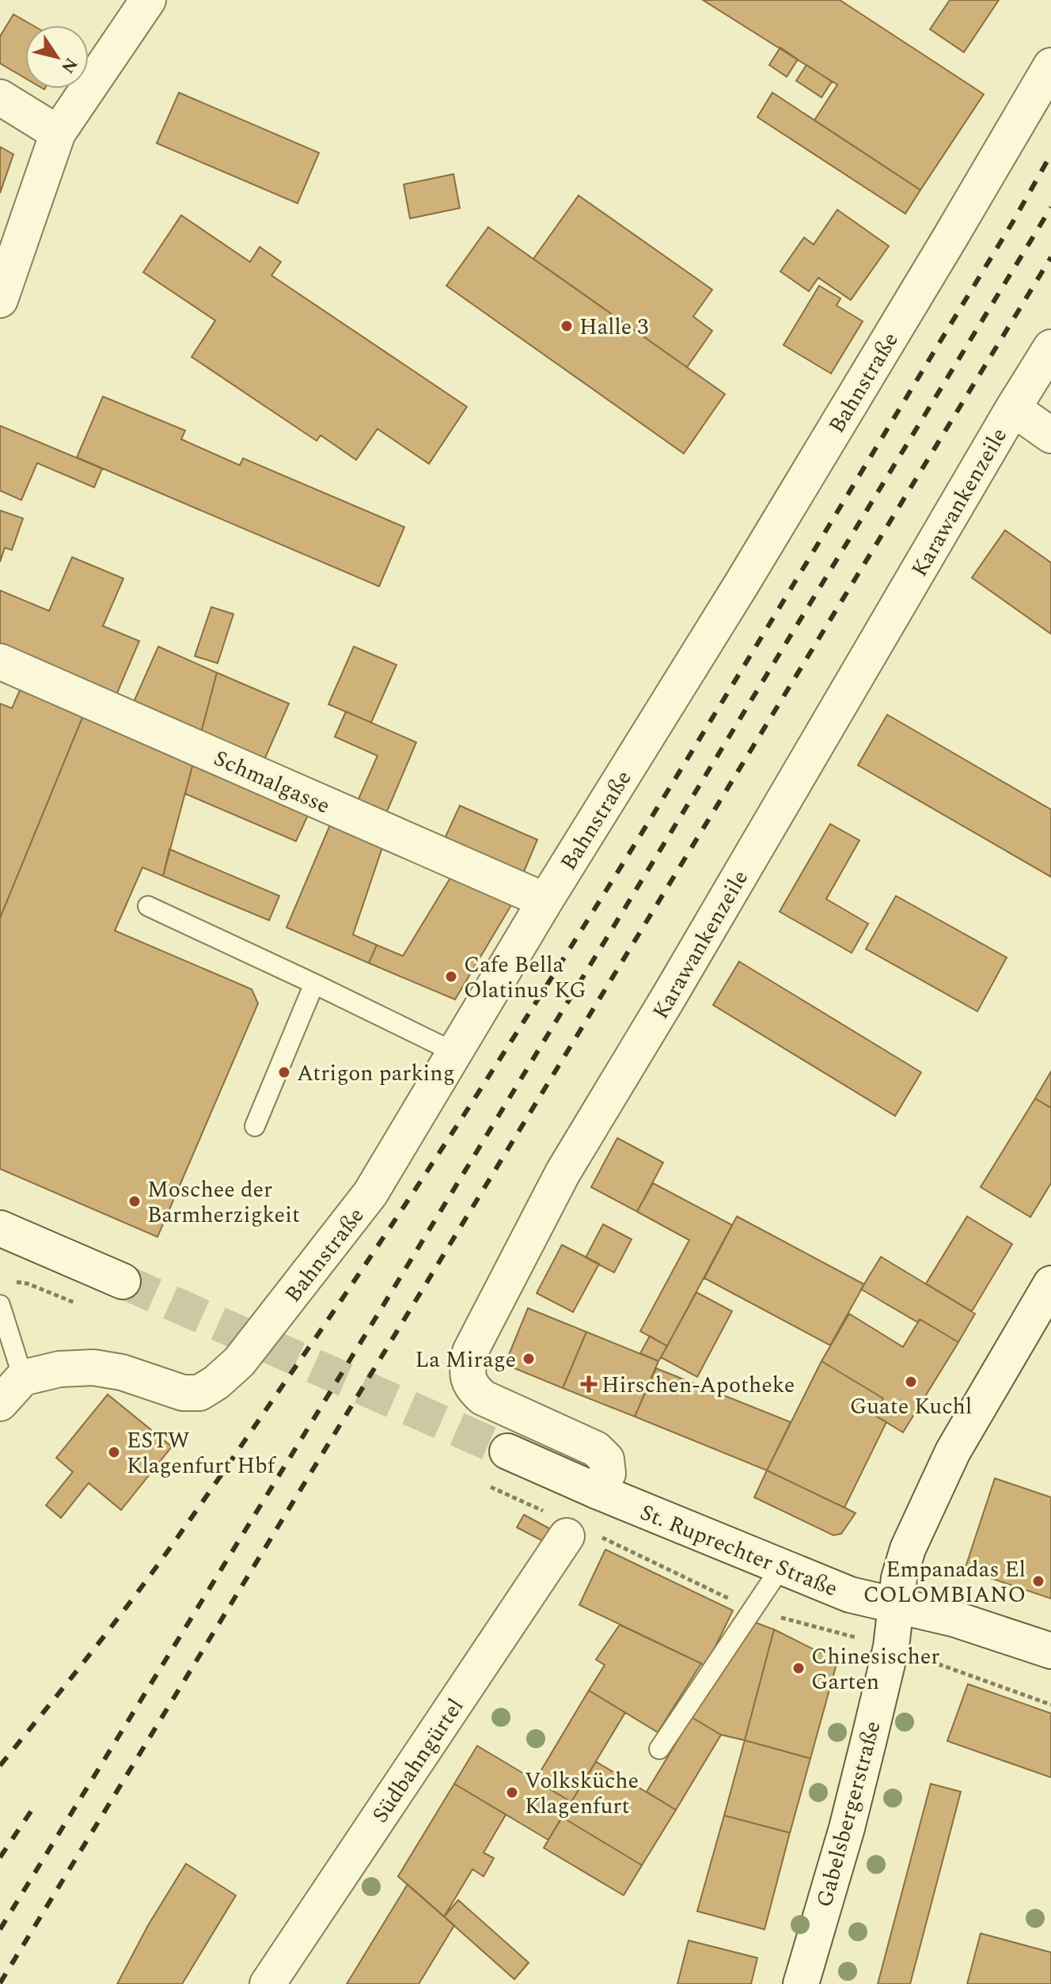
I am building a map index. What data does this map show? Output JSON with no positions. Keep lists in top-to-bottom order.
{
  "streets": {
    "street": [
      "Bahnstraße",
      "Karawankenzeile",
      "Schmalgasse",
      "St. Ruprechter Straße",
      "Südbahngürtel",
      "Gabelsbergerstraße"
    ]
  },
  "crossings": [
    ["Bahnstraße", "Schmalgasse"],
    ["Karawankenzeile", "St. Ruprechter Straße"],
    ["St. Ruprechter Straße", "Gabelsbergerstraße"]
  ],
  "places": {
    "other": [
      "Halle 3",
      "Cafe Bella Olatinus KG",
      "Atrigon parking",
      "Moschee der Barmherzigkeit",
      "La Mirage",
      "Guate Kuchl",
      "ESTW Klagenfurt Hbf",
      "Empanadas El COLOMBIANO",
      "Chinesischer Garten",
      "Volksküche Klagenfurt"
    ],
    "health": ["Hirschen-Apotheke"]
  },
  "north": "bottom right"
}
